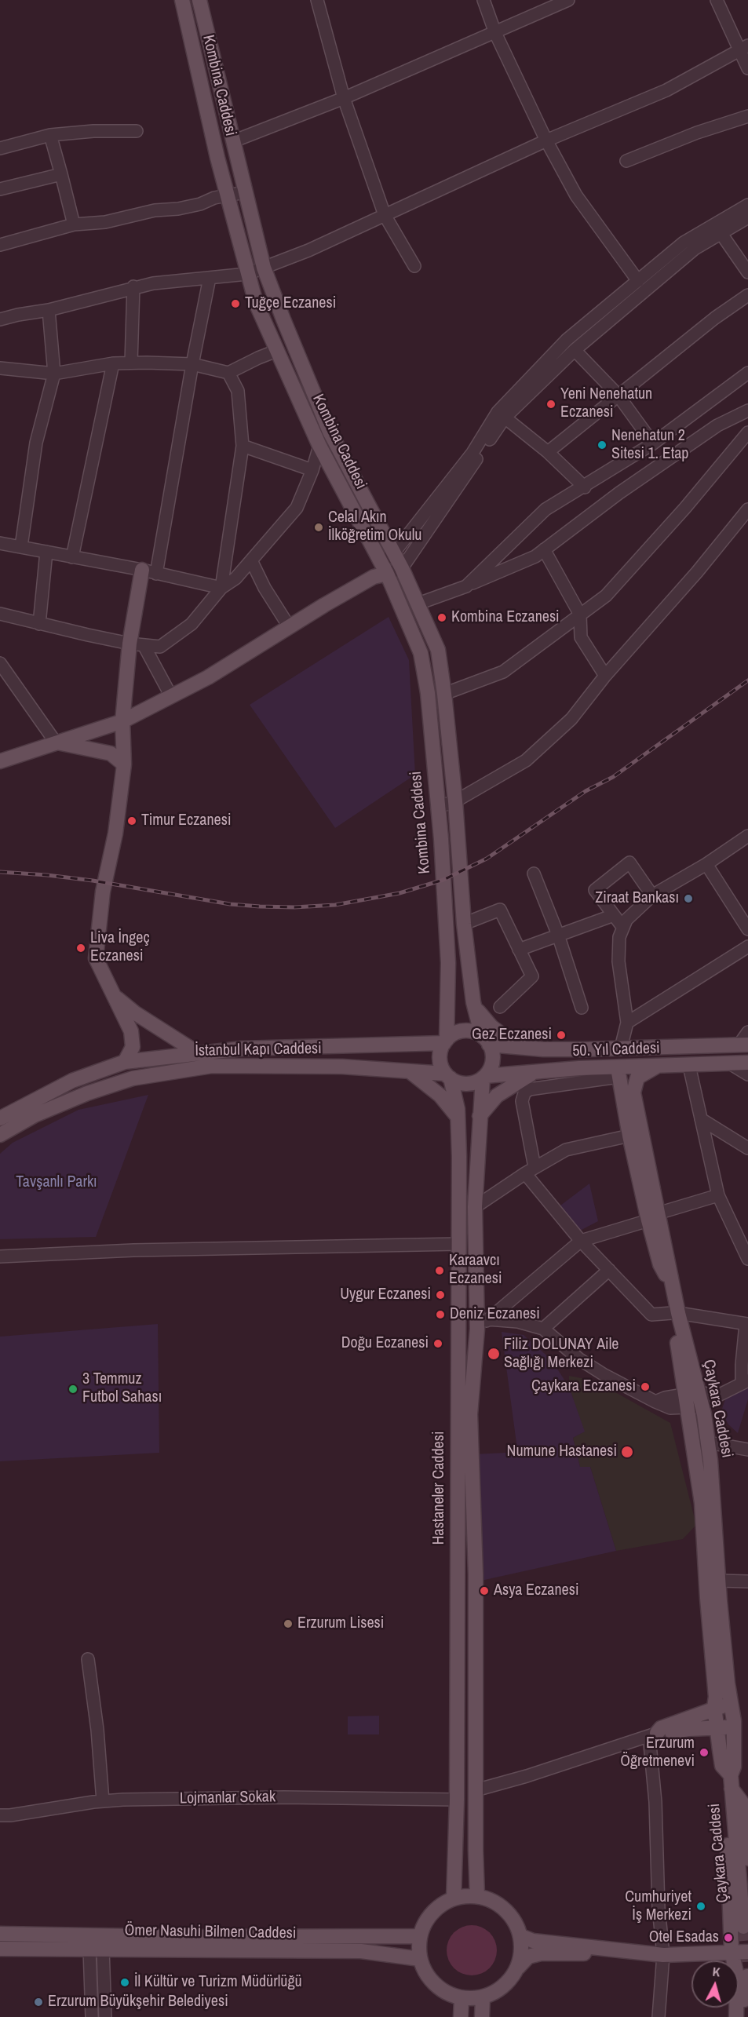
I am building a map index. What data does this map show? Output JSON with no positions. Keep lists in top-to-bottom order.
{
  "streets": {
    "main road": [
      "Kombina Caddesi",
      "İstanbul Kapı Caddesi",
      "50. Yıl Caddesi",
      "Çaykara Caddesi",
      "Hastaneler Caddesi",
      "Ömer Nasuhi Bilmen Caddesi"
    ],
    "street": ["Lojmanlar Sokak"]
  },
  "crossings": [
    ["Kombina Caddesi", "İstanbul Kapı Caddesi"],
    ["Kombina Caddesi", "50. Yıl Caddesi"],
    ["Kombina Caddesi", "Hastaneler Caddesi"],
    ["İstanbul Kapı Caddesi", "50. Yıl Caddesi"],
    ["İstanbul Kapı Caddesi", "Hastaneler Caddesi"],
    ["50. Yıl Caddesi", "Çaykara Caddesi"],
    ["50. Yıl Caddesi", "Hastaneler Caddesi"],
    ["Hastaneler Caddesi", "Lojmanlar Sokak"],
    ["Hastaneler Caddesi", "Ömer Nasuhi Bilmen Caddesi"]
  ],
  "parks": ["Tavşanlı Parkı"],
  "places": [
    "Tuğçe Eczanesi",
    "Yeni Nenehatun Eczanesi",
    "Nenehatun 2 Sitesi 1. Etap",
    "Celal Akın İlköğretim Okulu",
    "Kombina Eczanesi",
    "Timur Eczanesi",
    "Ziraat Bankası",
    "Liva İngeç Eczanesi",
    "Gez Eczanesi",
    "Karaavcı Eczanesi",
    "Uygur Eczanesi",
    "Deniz Eczanesi",
    "Doğu Eczanesi",
    "Filiz DOLUNAY Aile Sağlığı Merkezi",
    "Çaykara Eczanesi",
    "3 Temmuz Futbol Sahası",
    "Numune Hastanesi",
    "Asya Eczanesi",
    "Erzurum Lisesi",
    "Erzurum Öğretmenevi",
    "Cumhuriyet İş Merkezi",
    "Otel Esadas",
    "İl Kültür ve Turizm Müdürlüğü",
    "Erzurum Büyükşehir Belediyesi"
  ],
  "north": "top"
}
